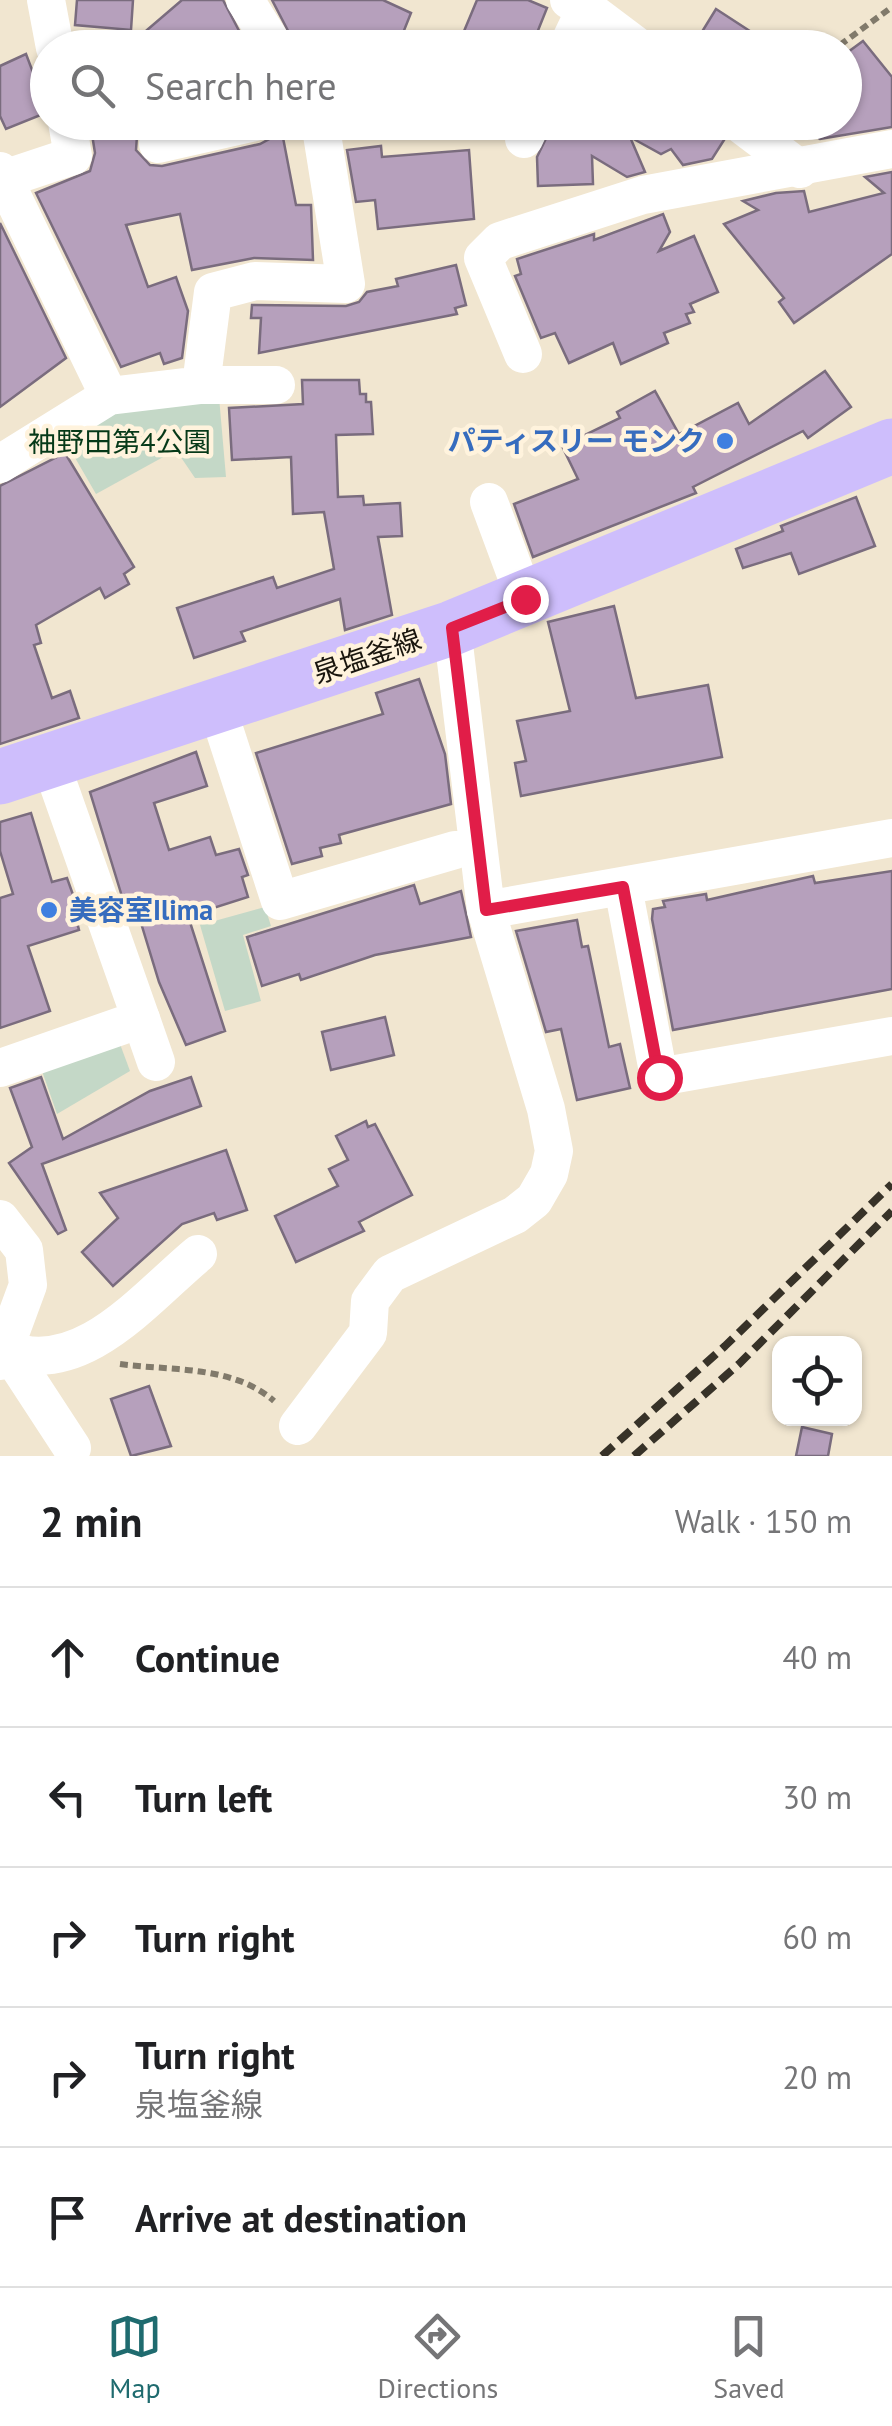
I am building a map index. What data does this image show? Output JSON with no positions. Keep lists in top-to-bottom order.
{
  "streets": {
    "main road": ["泉塩釜線"]
  },
  "parks": ["袖野田第4公園"],
  "places": ["パティスリー モンク", "美容室Ilima"],
  "page": {
    "search": "Search here",
    "heading": ["2 min", "Walk · 150 m"],
    "list": [
      ["Continue", "40 m"],
      ["Turn left", "30 m"],
      ["Turn right", "60 m"],
      ["Turn right", "泉塩釜線", "20 m"],
      "Arrive at destination"
    ],
    "nav": ["Map", "Directions", "Saved"]
  }
}
